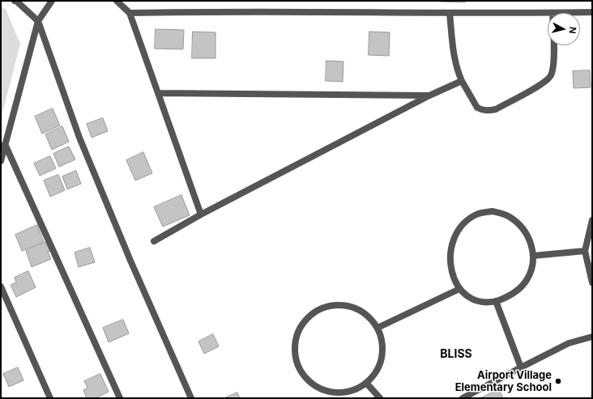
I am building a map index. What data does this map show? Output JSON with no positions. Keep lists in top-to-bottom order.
{
  "districts": ["BLISS"],
  "places": ["Airport Village Elementary School"],
  "north": "right"
}
